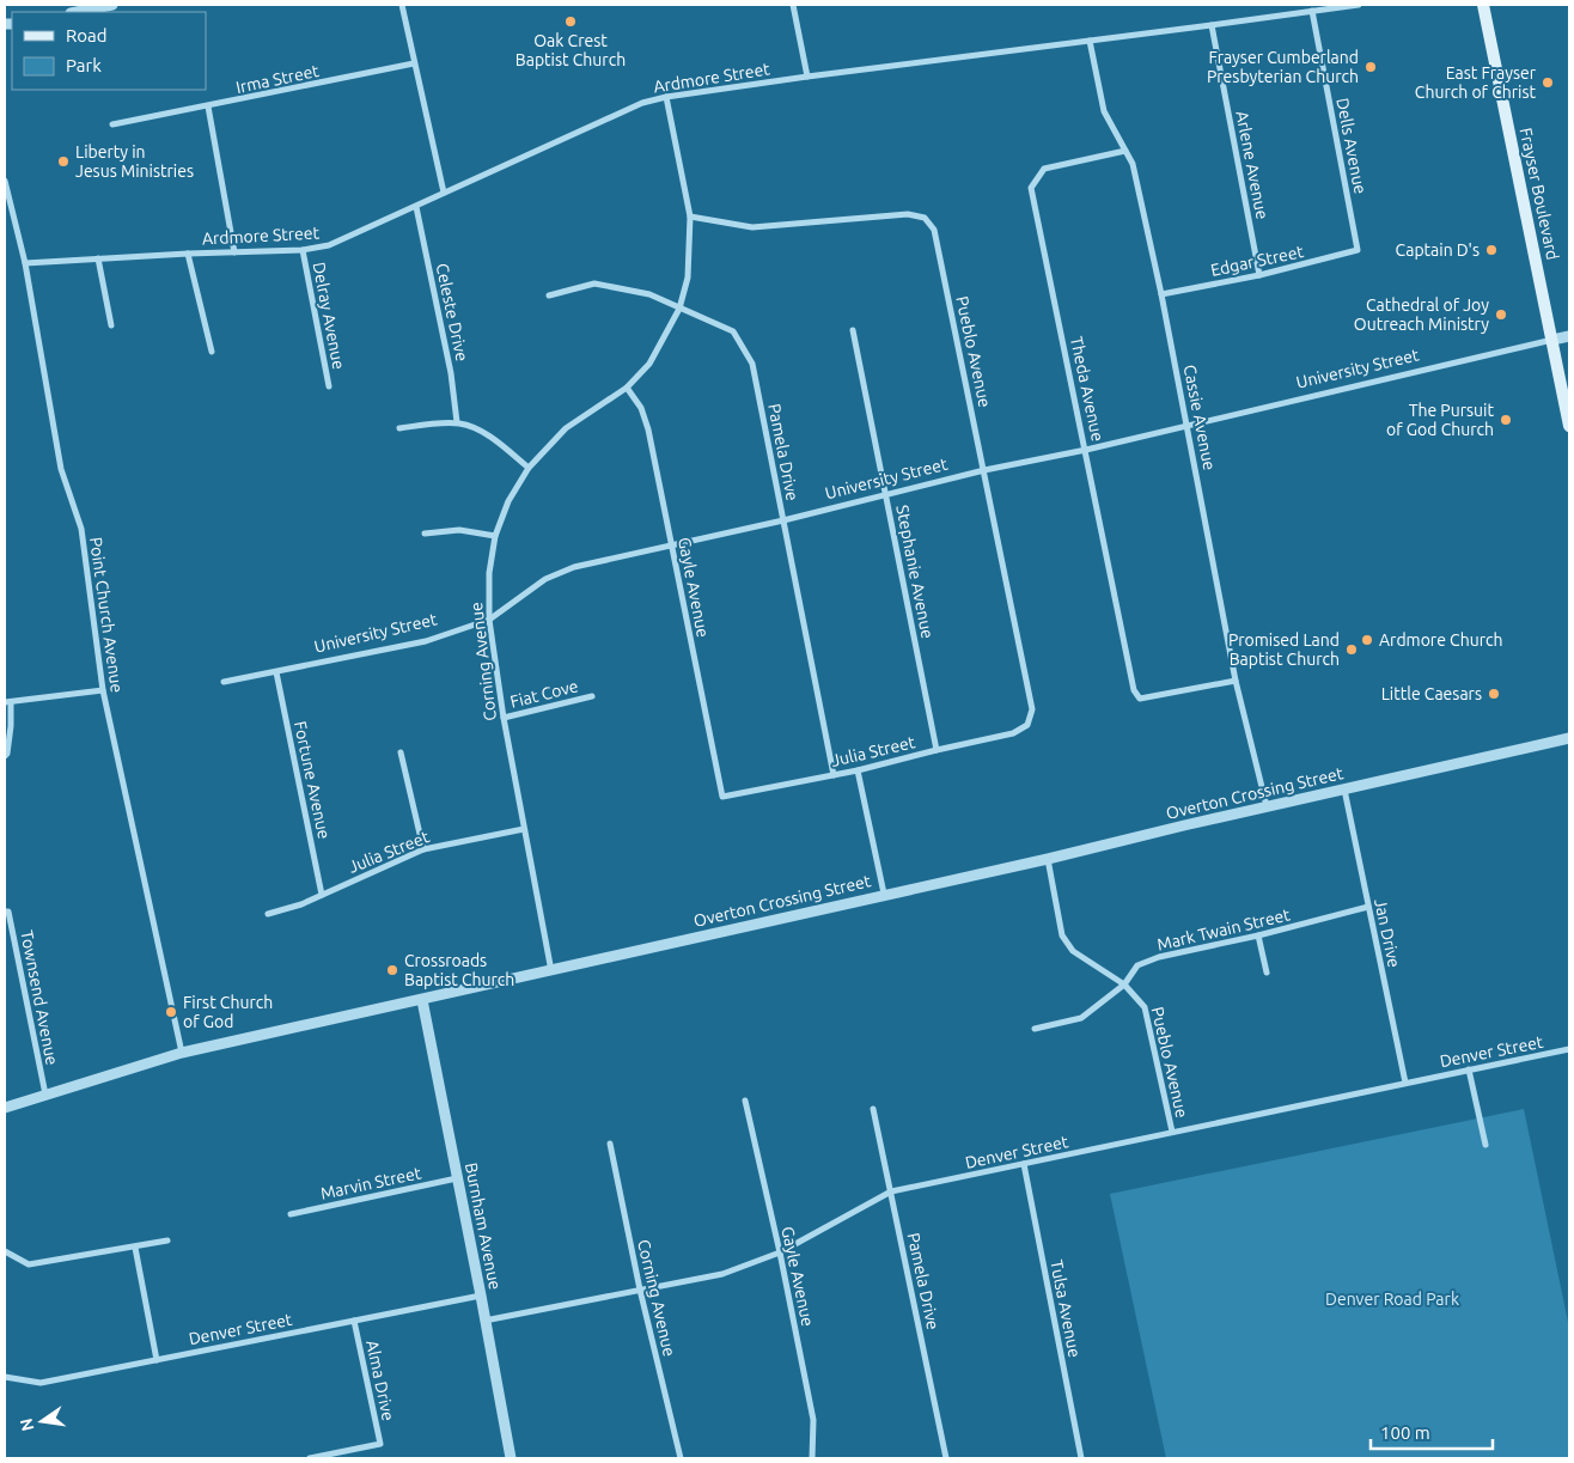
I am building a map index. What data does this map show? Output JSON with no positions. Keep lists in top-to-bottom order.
{
  "streets": {
    "main road": ["Frayser Boulevard"],
    "street": [
      "Ardmore Street",
      "Irma Street",
      "Dells Avenue",
      "Arlene Avenue",
      "Edgar Street",
      "Celeste Drive",
      "Delray Avenue",
      "Pueblo Avenue",
      "University Street",
      "Theda Avenue",
      "Cassie Avenue",
      "Pamela Drive",
      "Stephanie Avenue",
      "Gayle Avenue",
      "Point Church Avenue",
      "Corning Avenue",
      "Fiat Cove",
      "Julia Street",
      "Fortune Avenue",
      "Overton Crossing Street",
      "Mark Twain Street",
      "Jan Drive",
      "Townsend Avenue",
      "Denver Street",
      "Marvin Street",
      "Burnham Avenue",
      "Tulsa Avenue",
      "Alma Drive"
    ]
  },
  "crossings": [
    ["Ardmore Street", "Dells Avenue"],
    ["Ardmore Street", "Arlene Avenue"],
    ["Ardmore Street", "Celeste Drive"],
    ["Ardmore Street", "Delray Avenue"],
    ["Ardmore Street", "Cassie Avenue"],
    ["Ardmore Street", "Point Church Avenue"],
    ["Ardmore Street", "Corning Avenue"],
    ["Dells Avenue", "Edgar Street"],
    ["Arlene Avenue", "Edgar Street"],
    ["Frayser Boulevard", "University Street"],
    ["Edgar Street", "Cassie Avenue"],
    ["Pueblo Avenue", "University Street"],
    ["Pueblo Avenue", "Corning Avenue"],
    ["Pueblo Avenue", "Julia Street"],
    ["Pueblo Avenue", "Overton Crossing Street"],
    ["Pueblo Avenue", "Mark Twain Street"],
    ["Pueblo Avenue", "Denver Street"],
    ["University Street", "Theda Avenue"],
    ["University Street", "Cassie Avenue"],
    ["University Street", "Pamela Drive"],
    ["University Street", "Stephanie Avenue"],
    ["University Street", "Gayle Avenue"],
    ["University Street", "Corning Avenue"],
    ["University Street", "Fortune Avenue"],
    ["Theda Avenue", "Cassie Avenue"],
    ["Cassie Avenue", "Overton Crossing Street"],
    ["Pamela Drive", "Corning Avenue"],
    ["Pamela Drive", "Julia Street"],
    ["Pamela Drive", "Denver Street"],
    ["Stephanie Avenue", "Julia Street"],
    ["Gayle Avenue", "Corning Avenue"],
    ["Gayle Avenue", "Julia Street"],
    ["Gayle Avenue", "Denver Street"],
    ["Point Church Avenue", "Overton Crossing Street"],
    ["Corning Avenue", "Fiat Cove"],
    ["Corning Avenue", "Julia Street"],
    ["Corning Avenue", "Overton Crossing Street"],
    ["Corning Avenue", "Denver Street"],
    ["Julia Street", "Fortune Avenue"],
    ["Overton Crossing Street", "Jan Drive"],
    ["Overton Crossing Street", "Townsend Avenue"],
    ["Overton Crossing Street", "Burnham Avenue"],
    ["Mark Twain Street", "Jan Drive"],
    ["Jan Drive", "Denver Street"],
    ["Denver Street", "Burnham Avenue"],
    ["Denver Street", "Tulsa Avenue"],
    ["Denver Street", "Alma Drive"],
    ["Marvin Street", "Burnham Avenue"]
  ],
  "parks": ["Denver Road Park"],
  "places": [
    "Oak Crest Baptist Church",
    "Frayser Cumberland Presbyterian Church",
    "East Frayser Church of Christ",
    "Liberty in Jesus Ministries",
    "Captain D's",
    "Cathedral of Joy Outreach Ministry",
    "The Pursuit of God Church",
    "Ardmore Church",
    "Promised Land Baptist Church",
    "Little Caesars",
    "Crossroads Baptist Church",
    "First Church of God"
  ],
  "legend": ["Road", "Park"],
  "scale_bar": "100 m",
  "north": "left"
}
